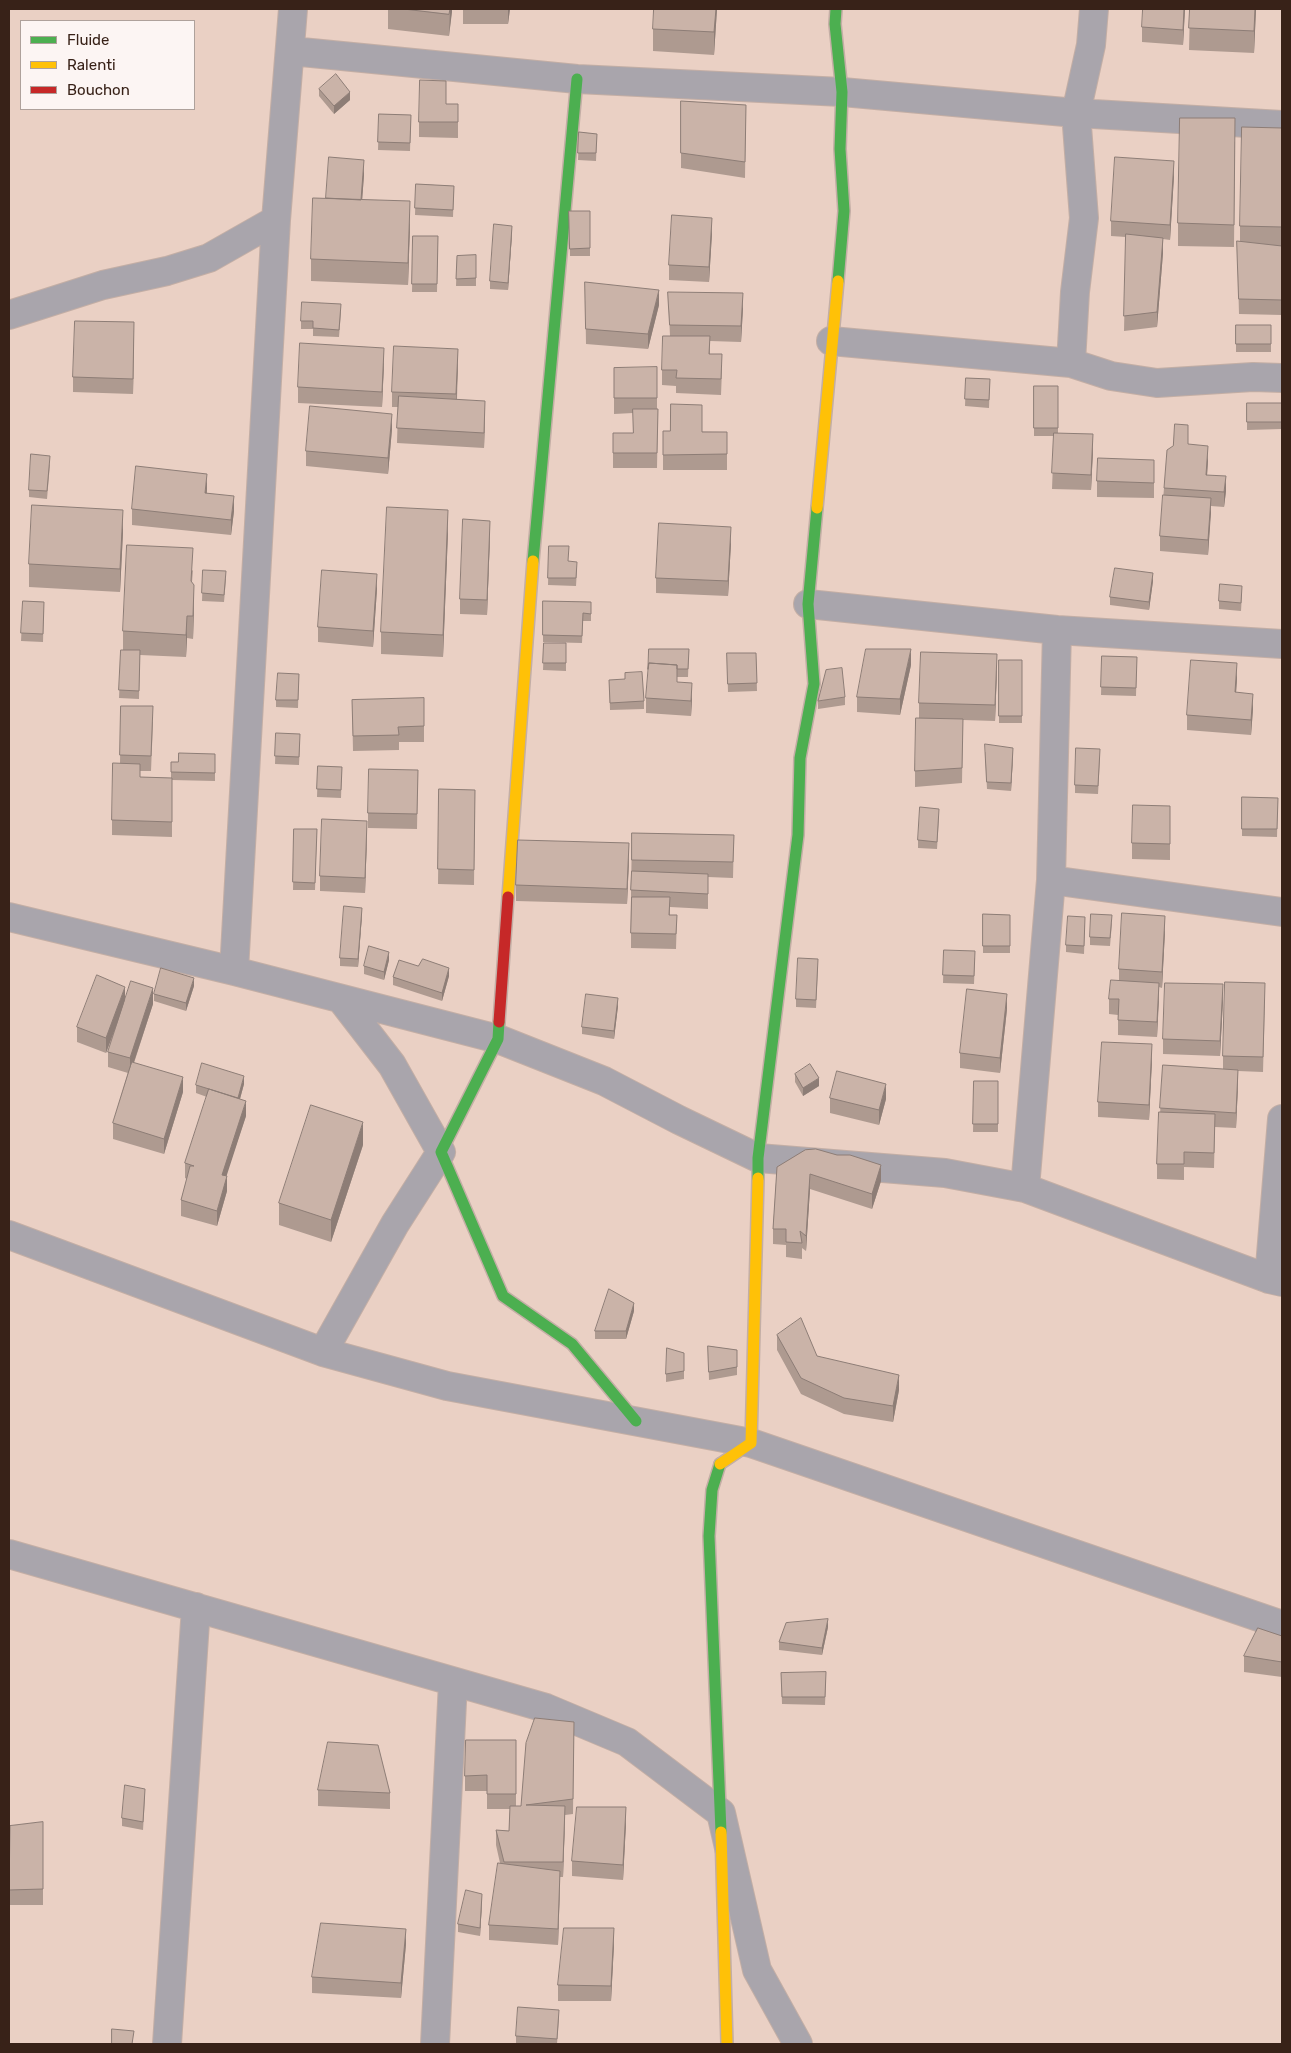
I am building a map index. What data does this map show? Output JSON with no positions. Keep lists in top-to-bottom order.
{
  "legend": ["Fluide", "Ralenti", "Bouchon"]
}
